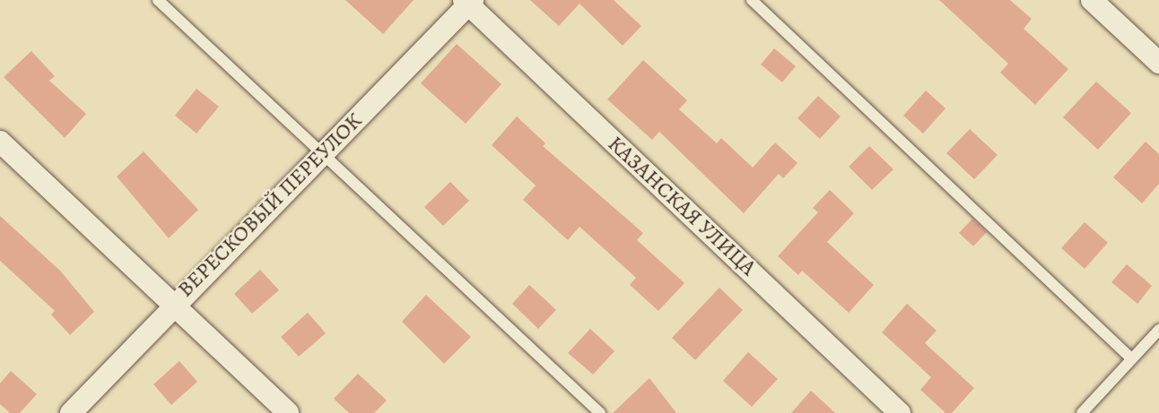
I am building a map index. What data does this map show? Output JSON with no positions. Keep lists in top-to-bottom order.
{
  "streets": {
    "street": ["ВЕРЕСКОВЫЙ ПЕРЕУЛОК", "КАЗАНСКАЯ УЛИЦА"]
  },
  "crossings": [
    ["ВЕРЕСКОВЫЙ ПЕРЕУЛОК", "КАЗАНСКАЯ УЛИЦА"]
  ]
}
